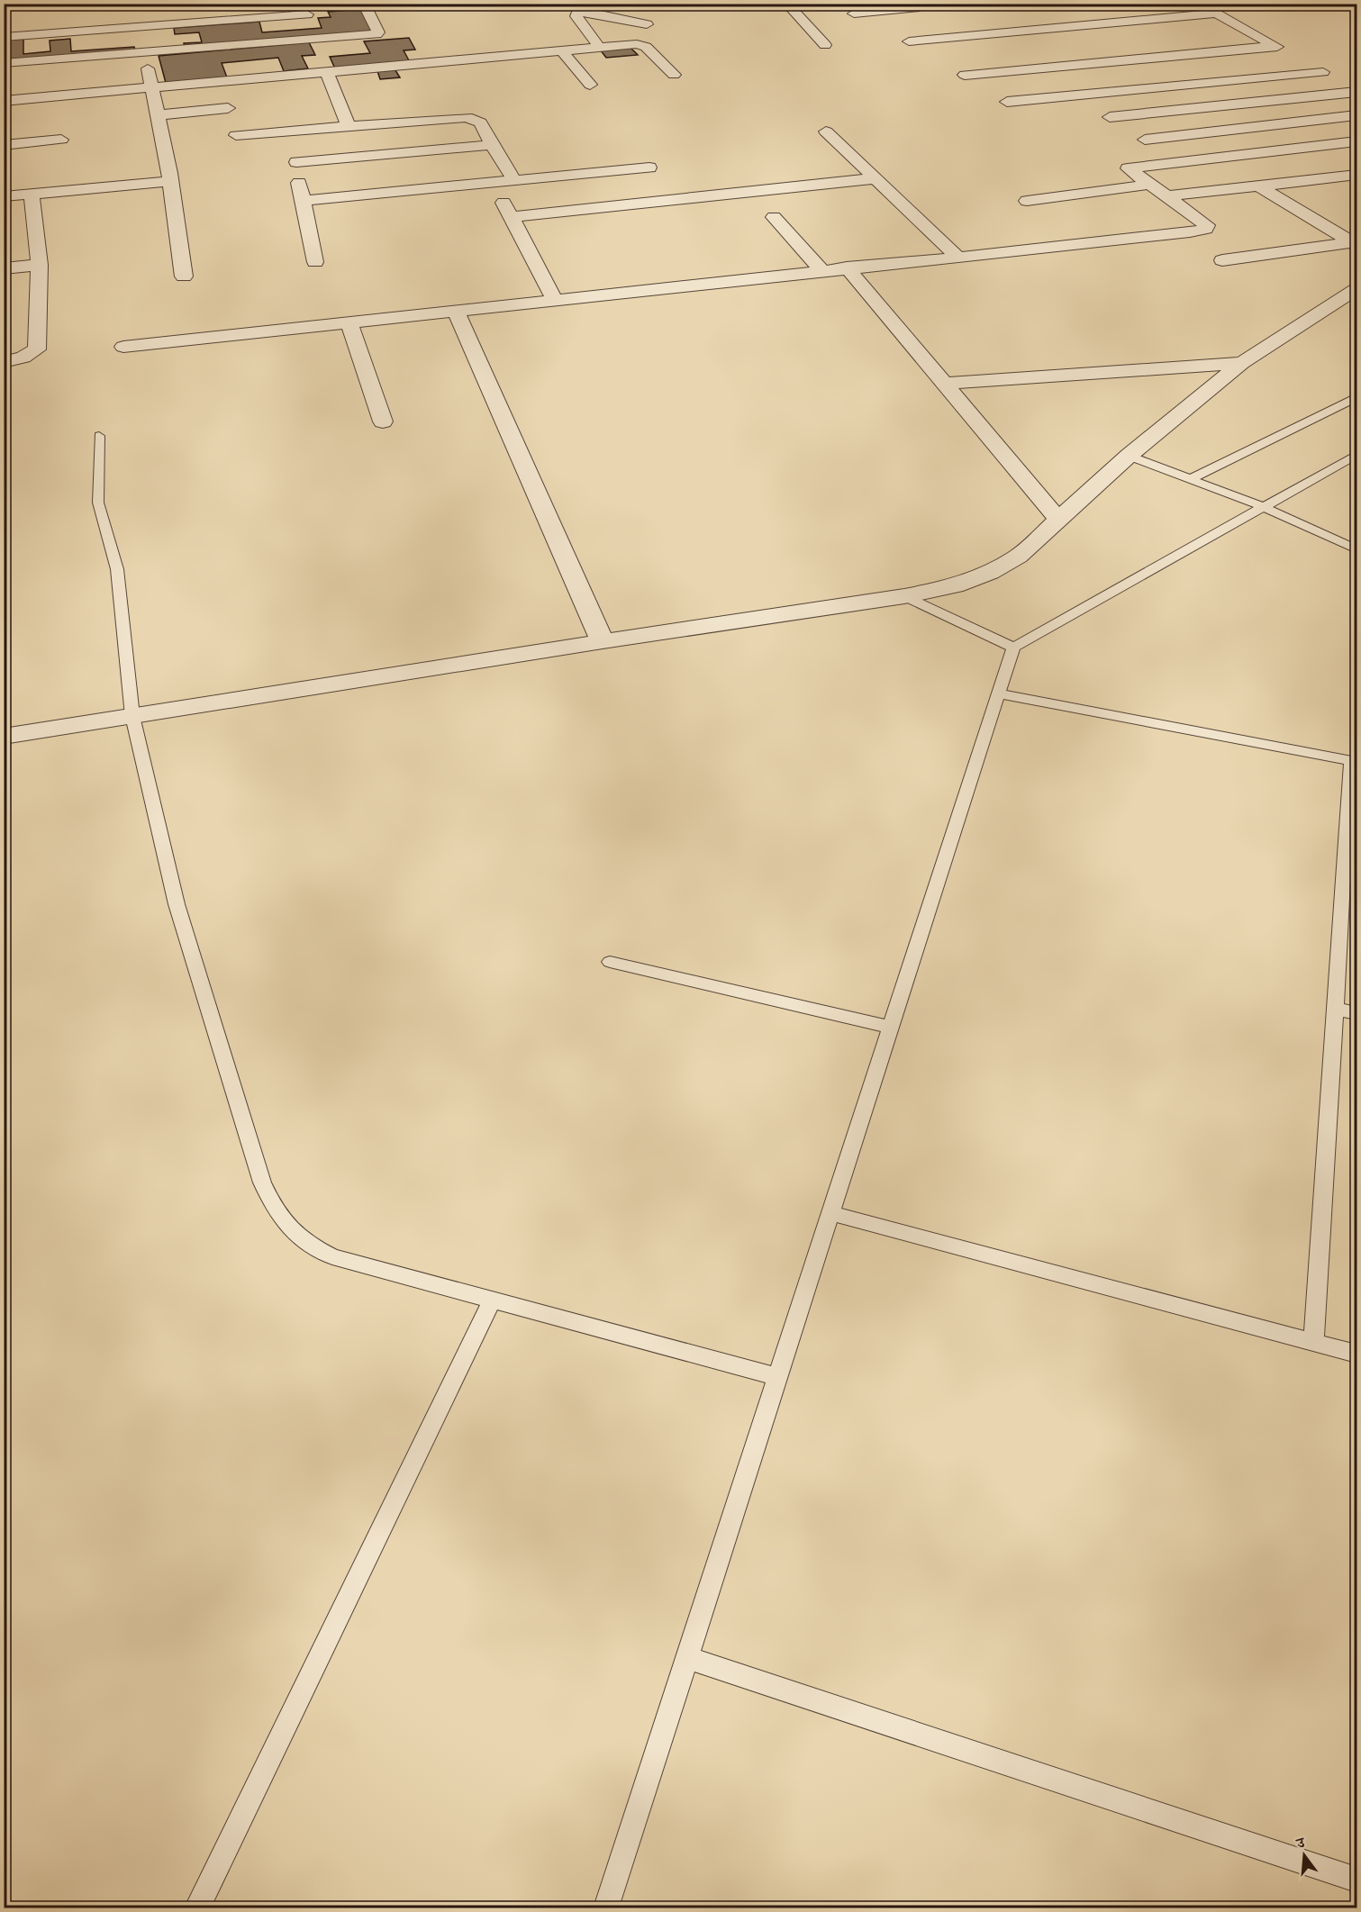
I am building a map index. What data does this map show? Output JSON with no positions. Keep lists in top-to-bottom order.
{
  "north": "top"
}
